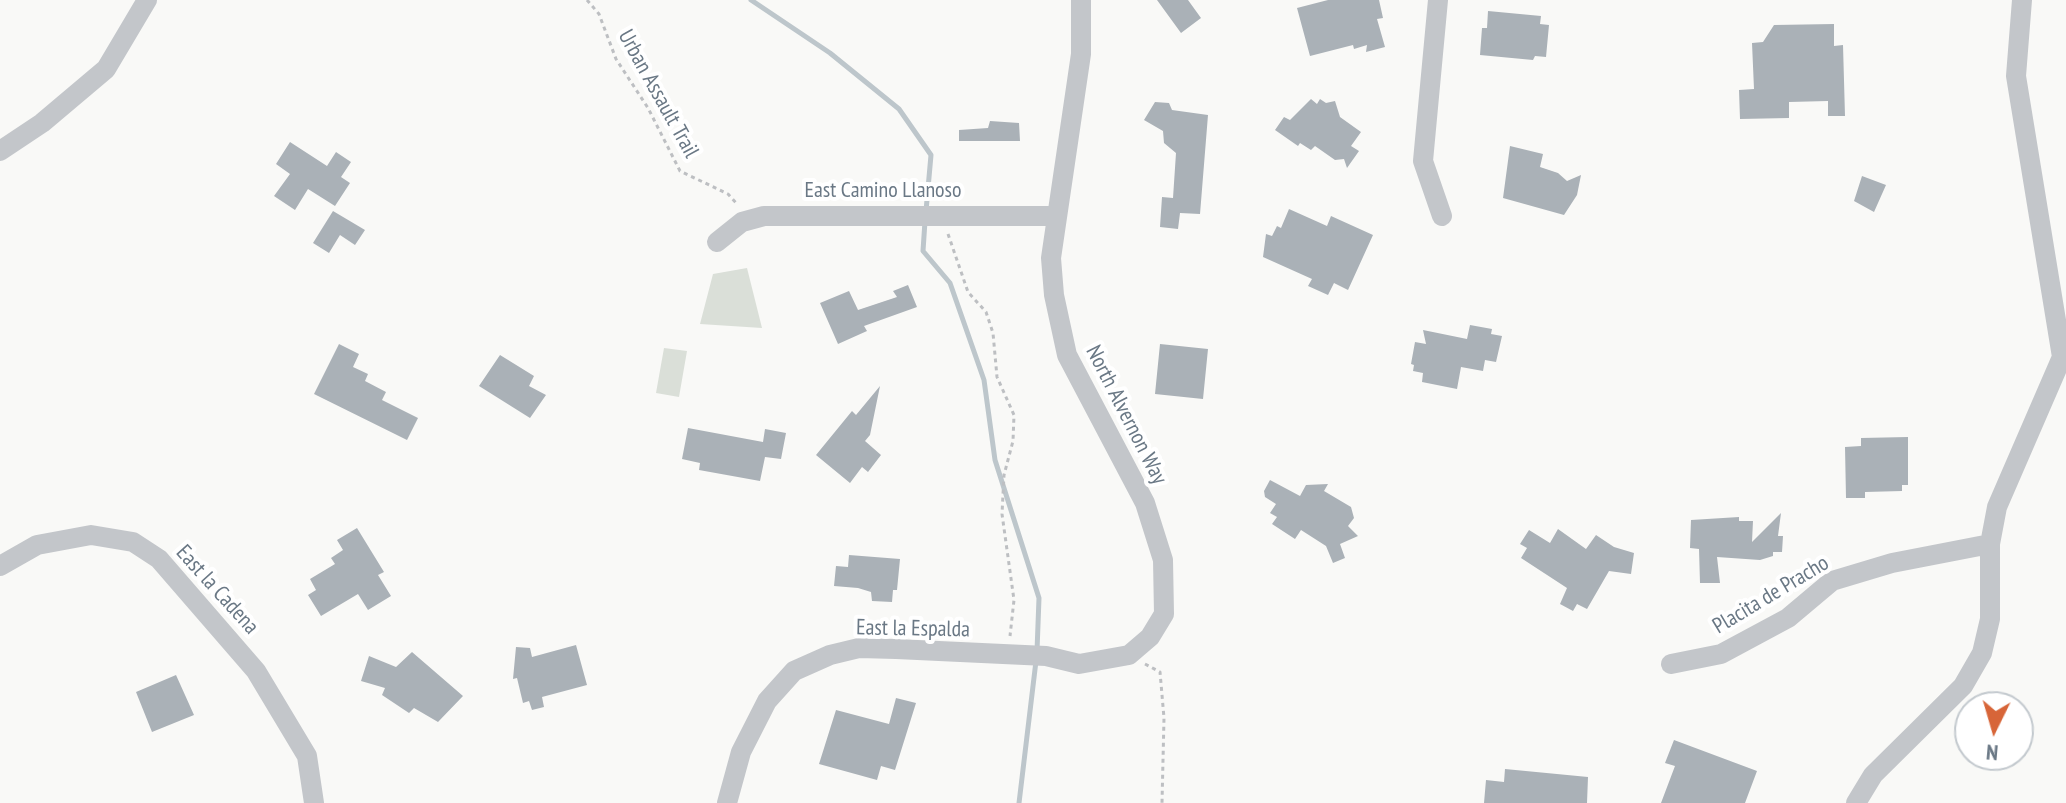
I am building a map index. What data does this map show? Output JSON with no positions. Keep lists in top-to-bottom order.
{
  "streets": {
    "street": [
      "East Camino Llanoso",
      "North Alvernon Way",
      "East la Cadena",
      "Placita de Pracho",
      "East la Espalda"
    ],
    "path": ["Urban Assault Trail"]
  },
  "crossings": [
    ["Urban Assault Trail", "East Camino Llanoso"],
    ["East Camino Llanoso", "North Alvernon Way"],
    ["North Alvernon Way", "East la Espalda"]
  ],
  "north": "bottom"
}
